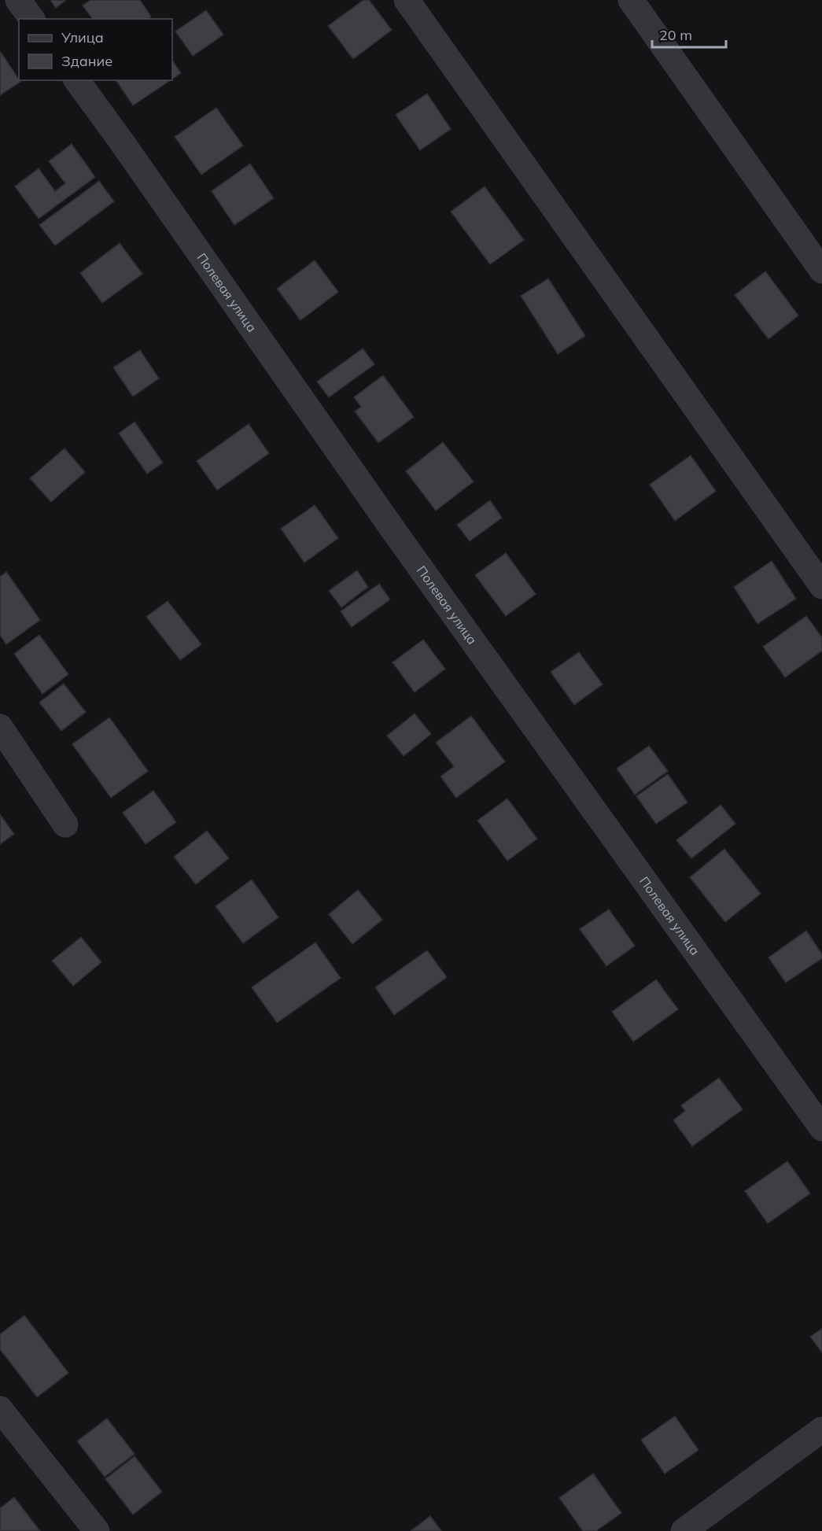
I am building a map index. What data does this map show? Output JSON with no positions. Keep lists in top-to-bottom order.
{
  "streets": {
    "street": ["Полевая улица"]
  },
  "legend": ["Улица", "Здание"],
  "scale_bar": "20 m"
}
